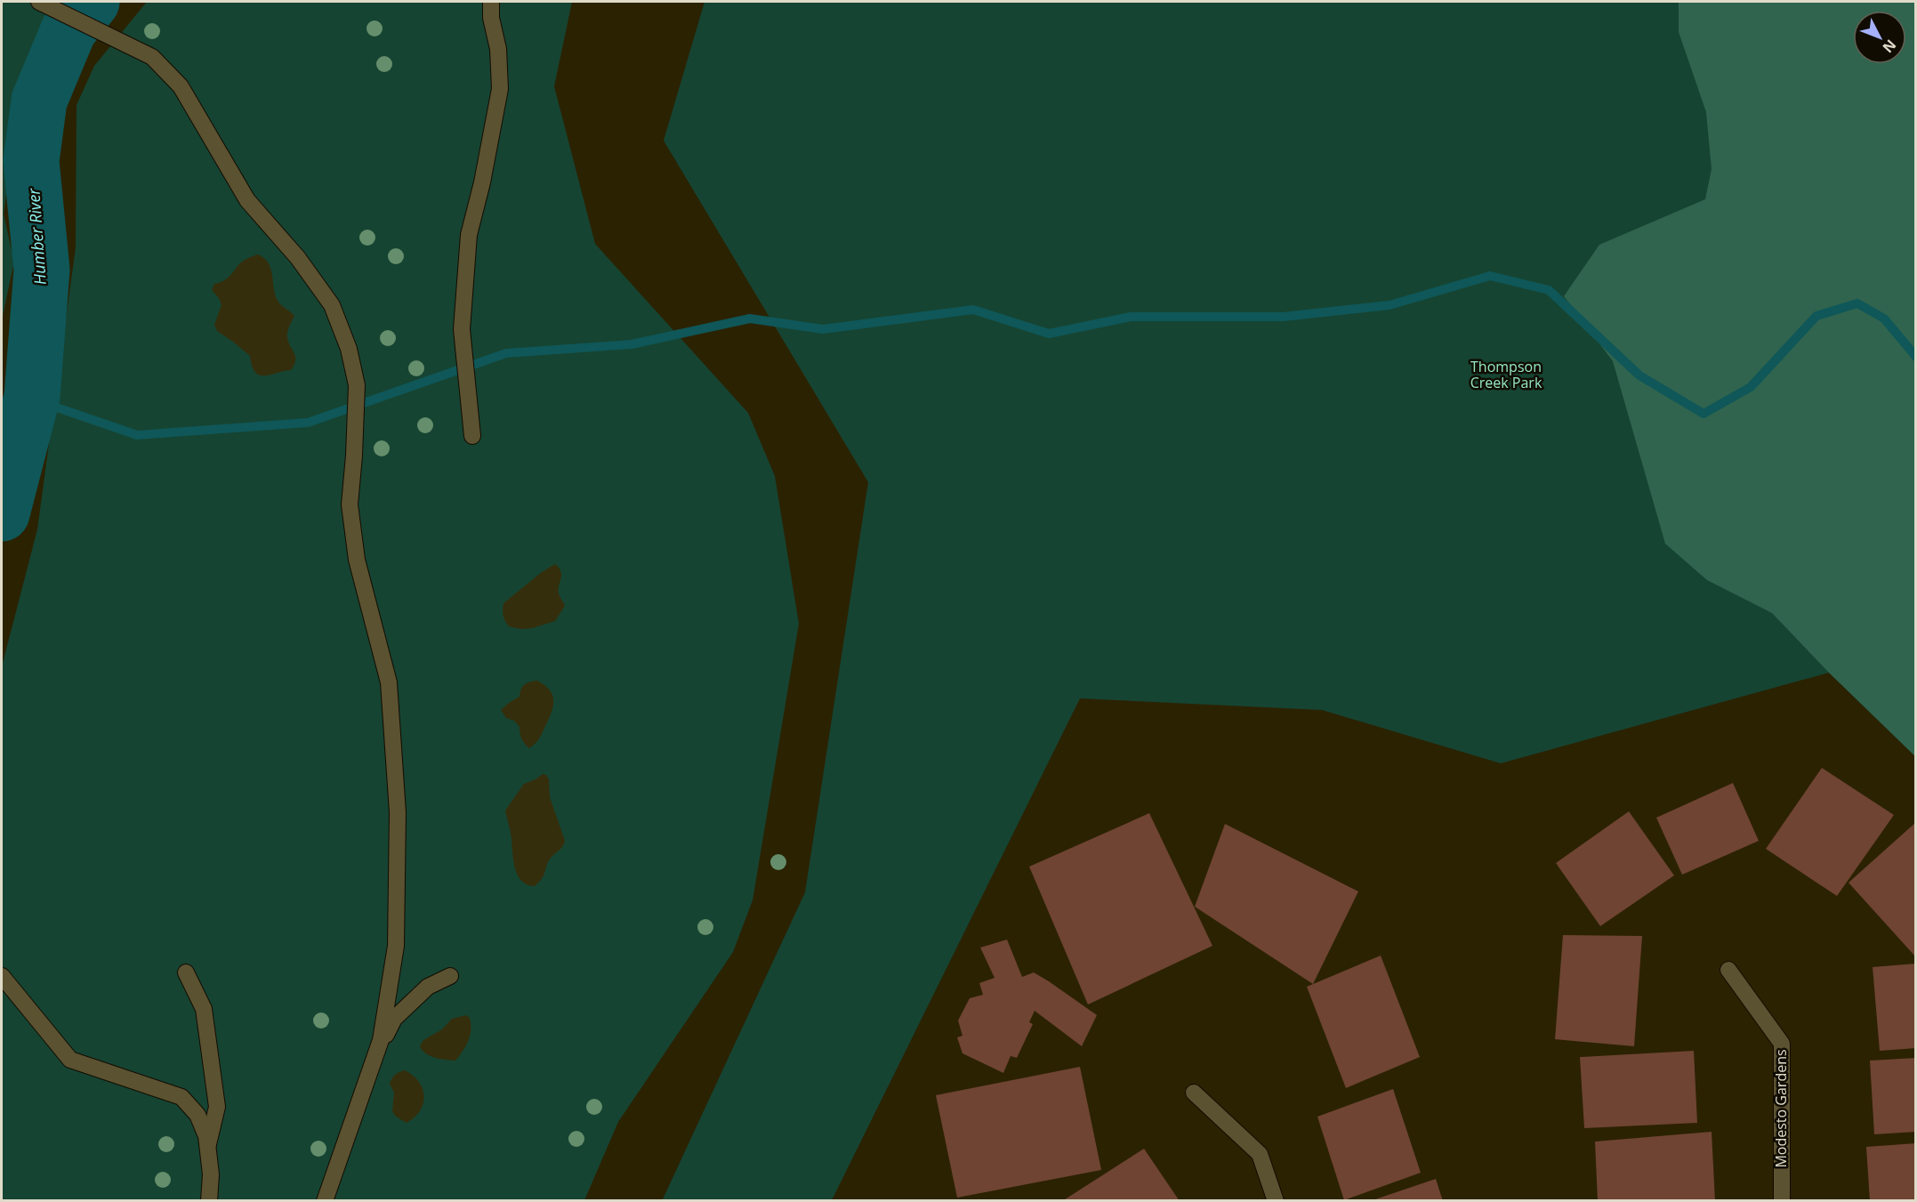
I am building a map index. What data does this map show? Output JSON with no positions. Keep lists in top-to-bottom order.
{
  "streets": {
    "street": ["Modesto Gardens"]
  },
  "water": ["Humber River"],
  "parks": ["Thompson Creek Park"],
  "north": "bottom right"
}
